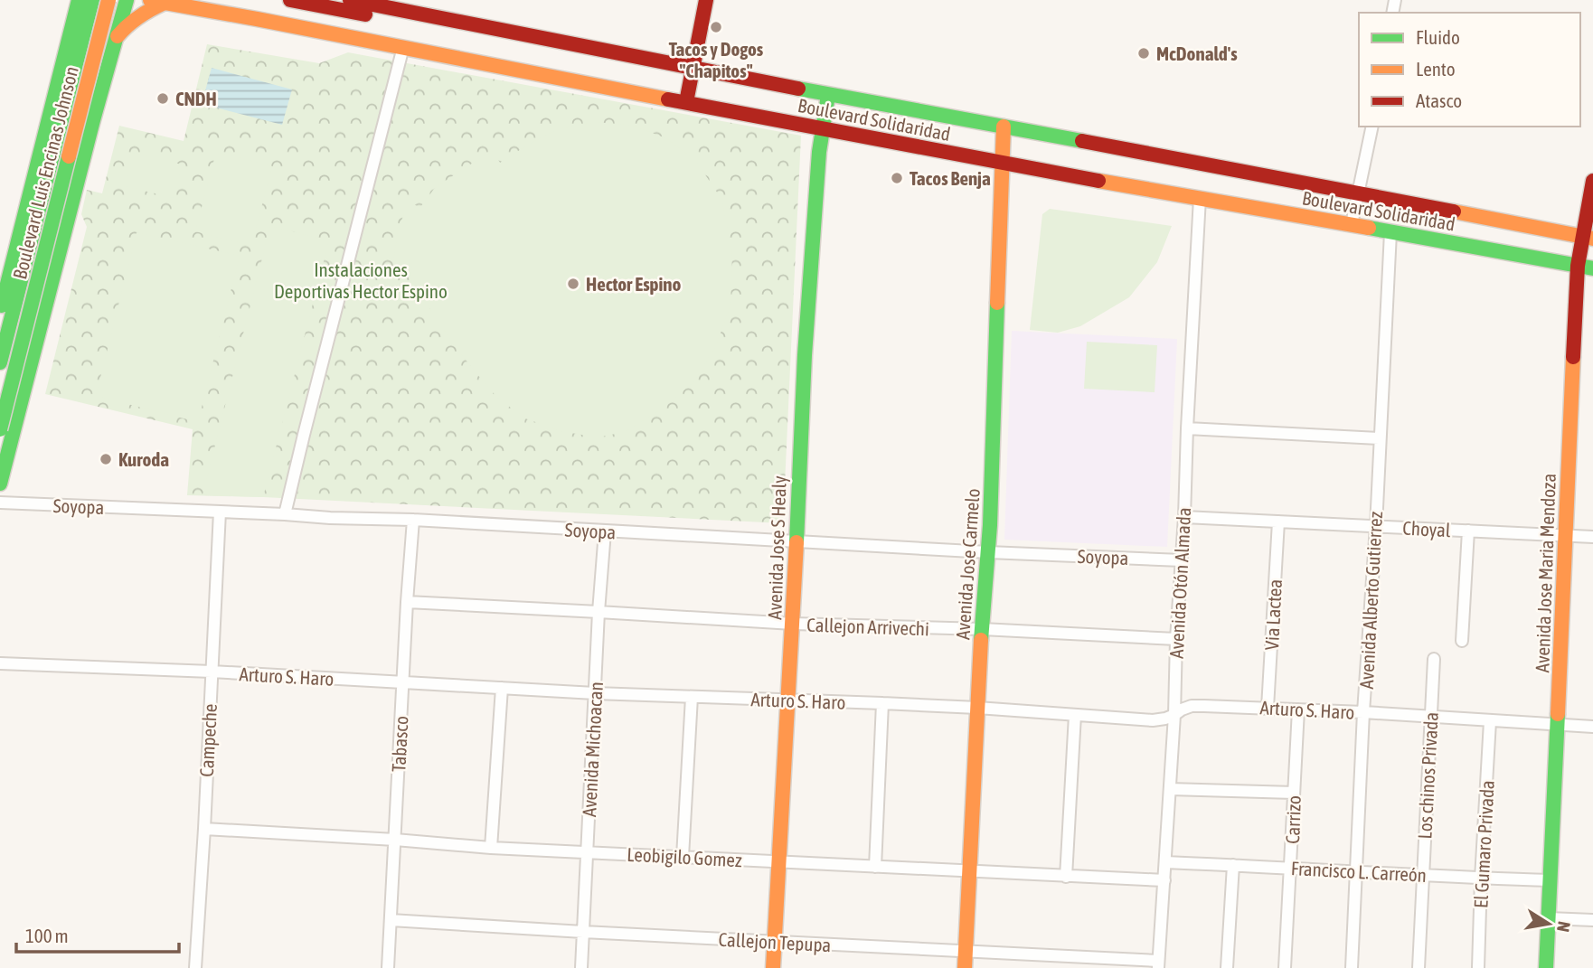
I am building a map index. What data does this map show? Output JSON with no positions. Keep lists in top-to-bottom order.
{
  "streets": {
    "main road": [
      "Boulevard Solidaridad",
      "Boulevard Luis Encinas Johnson",
      "Avenida Jose S Healy",
      "Avenida Jose Carmelo",
      "Avenida Jose Maria Mendoza"
    ],
    "street": [
      "Soyopa",
      "Choyal",
      "Avenida Otón Almada",
      "Avenida Alberto Gutierrez",
      "Via Lactea",
      "Callejon Arrivechi",
      "Arturo S. Haro",
      "Campeche",
      "Tabasco",
      "Avenida Michoacan",
      "Los chinos Privada",
      "Carrizo",
      "El Gumaro Privada",
      "Leobigilo Gomez",
      "Francisco L. Carreón",
      "Callejon Tepupa"
    ]
  },
  "crossings": [
    ["Boulevard Solidaridad", "Avenida Jose S Healy"],
    ["Boulevard Solidaridad", "Avenida Jose Carmelo"],
    ["Boulevard Solidaridad", "Avenida Jose Maria Mendoza"],
    ["Boulevard Solidaridad", "Avenida Otón Almada"],
    ["Boulevard Solidaridad", "Avenida Alberto Gutierrez"],
    ["Soyopa", "Avenida Jose S Healy"],
    ["Soyopa", "Avenida Jose Carmelo"],
    ["Soyopa", "Avenida Otón Almada"],
    ["Soyopa", "Campeche"],
    ["Soyopa", "Tabasco"],
    ["Soyopa", "Avenida Michoacan"],
    ["Choyal", "Avenida Jose Maria Mendoza"],
    ["Choyal", "Avenida Otón Almada"],
    ["Choyal", "Avenida Alberto Gutierrez"],
    ["Choyal", "Via Lactea"],
    ["Avenida Jose S Healy", "Callejon Arrivechi"],
    ["Avenida Jose S Healy", "Arturo S. Haro"],
    ["Avenida Jose S Healy", "Leobigilo Gomez"],
    ["Avenida Jose S Healy", "Callejon Tepupa"],
    ["Avenida Jose Carmelo", "Callejon Arrivechi"],
    ["Avenida Jose Carmelo", "Arturo S. Haro"],
    ["Avenida Jose Carmelo", "Leobigilo Gomez"],
    ["Avenida Jose Carmelo", "Callejon Tepupa"],
    ["Avenida Jose Maria Mendoza", "Arturo S. Haro"],
    ["Avenida Jose Maria Mendoza", "Francisco L. Carreón"],
    ["Avenida Otón Almada", "Callejon Arrivechi"],
    ["Avenida Otón Almada", "Arturo S. Haro"],
    ["Avenida Otón Almada", "Leobigilo Gomez"],
    ["Avenida Otón Almada", "Francisco L. Carreón"],
    ["Avenida Otón Almada", "Callejon Tepupa"],
    ["Avenida Alberto Gutierrez", "Arturo S. Haro"],
    ["Avenida Alberto Gutierrez", "Francisco L. Carreón"],
    ["Via Lactea", "Arturo S. Haro"],
    ["Callejon Arrivechi", "Tabasco"],
    ["Callejon Arrivechi", "Avenida Michoacan"],
    ["Arturo S. Haro", "Campeche"],
    ["Arturo S. Haro", "Tabasco"],
    ["Arturo S. Haro", "Avenida Michoacan"],
    ["Arturo S. Haro", "Los chinos Privada"],
    ["Arturo S. Haro", "Carrizo"],
    ["Arturo S. Haro", "El Gumaro Privada"],
    ["Campeche", "Leobigilo Gomez"],
    ["Tabasco", "Leobigilo Gomez"],
    ["Tabasco", "Callejon Tepupa"],
    ["Avenida Michoacan", "Leobigilo Gomez"],
    ["Avenida Michoacan", "Callejon Tepupa"],
    ["Los chinos Privada", "Francisco L. Carreón"],
    ["Carrizo", "Francisco L. Carreón"],
    ["El Gumaro Privada", "Francisco L. Carreón"]
  ],
  "parks": ["Instalaciones Deportivas Hector Espino"],
  "places": [
    "Tacos y Dogos \"Chapitos\"",
    "McDonald's",
    "CNDH",
    "Tacos Benja",
    "Hector Espino",
    "Kuroda"
  ],
  "legend": ["Fluido", "Lento", "Atasco"],
  "scale_bar": "100 m",
  "north": "right"
}
